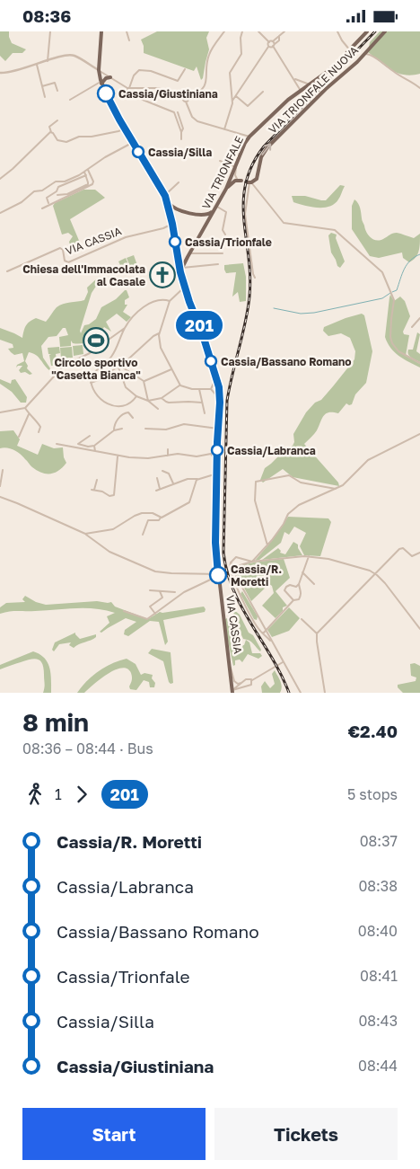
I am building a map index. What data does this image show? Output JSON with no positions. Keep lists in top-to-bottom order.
{
  "streets": {
    "main road": ["VIA TRIONFALE NUOVA", "VIA TRIONFALE", "VIA CASSIA"]
  },
  "crossings": [
    ["VIA TRIONFALE", "VIA CASSIA"]
  ],
  "one_way": ["VIA TRIONFALE NUOVA"],
  "places": {
    "other": [
      "Cassia/Giustiniana",
      "Cassia/Silla",
      "Cassia/Trionfale",
      "Cassia/Bassano Romano",
      "Cassia/Labranca",
      "Cassia/R. Moretti"
    ],
    "church": ["Chiesa dell'Immacolata al Casale"],
    "sports": ["Circolo sportivo \"Casetta Bianca\""]
  },
  "lines": ["bus line 201"],
  "page": {
    "status": "08:36",
    "on_map": "201",
    "heading": ["8 min", "08:36 – 08:44 · Bus", "€2.40"],
    "legs": ["1", "201", "5 stops"],
    "list": [
      {
        "name": "Cassia/R. Moretti",
        "value": "08:37"
      },
      {
        "name": "Cassia/Labranca",
        "value": "08:38"
      },
      {
        "name": "Cassia/Bassano Romano",
        "value": "08:40"
      },
      {
        "name": "Cassia/Trionfale",
        "value": "08:41"
      },
      {
        "name": "Cassia/Silla",
        "value": "08:43"
      },
      {
        "name": "Cassia/Giustiniana",
        "value": "08:44"
      }
    ],
    "buttons": ["Start", "Tickets"]
  }
}
